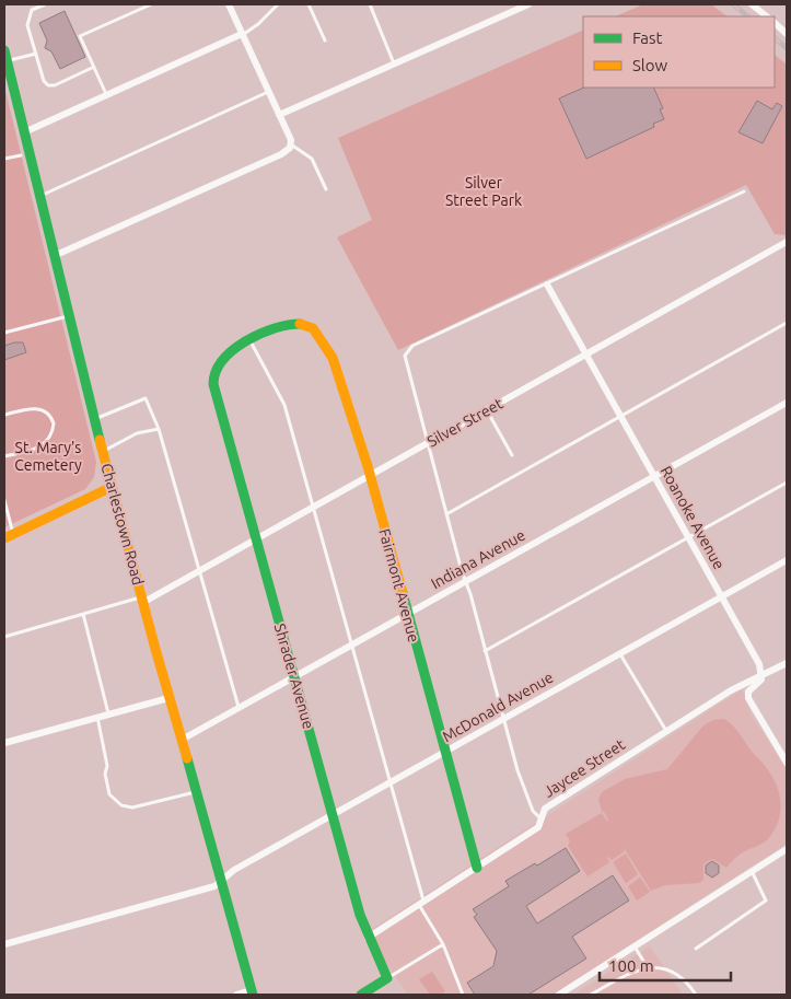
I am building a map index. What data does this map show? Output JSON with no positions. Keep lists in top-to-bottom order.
{
  "streets": {
    "street": [
      "Silver Street",
      "Roanoke Avenue",
      "Charlestown Road",
      "Indiana Avenue",
      "Fairmont Avenue",
      "Shrader Avenue",
      "McDonald Avenue",
      "Jaycee Street"
    ]
  },
  "crossings": [
    ["Silver Street", "Roanoke Avenue"],
    ["Silver Street", "Charlestown Road"],
    ["Silver Street", "Fairmont Avenue"],
    ["Silver Street", "Shrader Avenue"],
    ["Roanoke Avenue", "Indiana Avenue"],
    ["Roanoke Avenue", "McDonald Avenue"],
    ["Roanoke Avenue", "Jaycee Street"],
    ["Charlestown Road", "Indiana Avenue"],
    ["Charlestown Road", "McDonald Avenue"],
    ["Indiana Avenue", "Fairmont Avenue"],
    ["Indiana Avenue", "Shrader Avenue"],
    ["Fairmont Avenue", "Shrader Avenue"],
    ["Fairmont Avenue", "McDonald Avenue"],
    ["Fairmont Avenue", "Jaycee Street"],
    ["Shrader Avenue", "McDonald Avenue"],
    ["Shrader Avenue", "Jaycee Street"]
  ],
  "parks": ["Silver Street Park", "St. Mary's Cemetery"],
  "legend": ["Fast", "Slow"],
  "scale_bar": "100 m"
}
